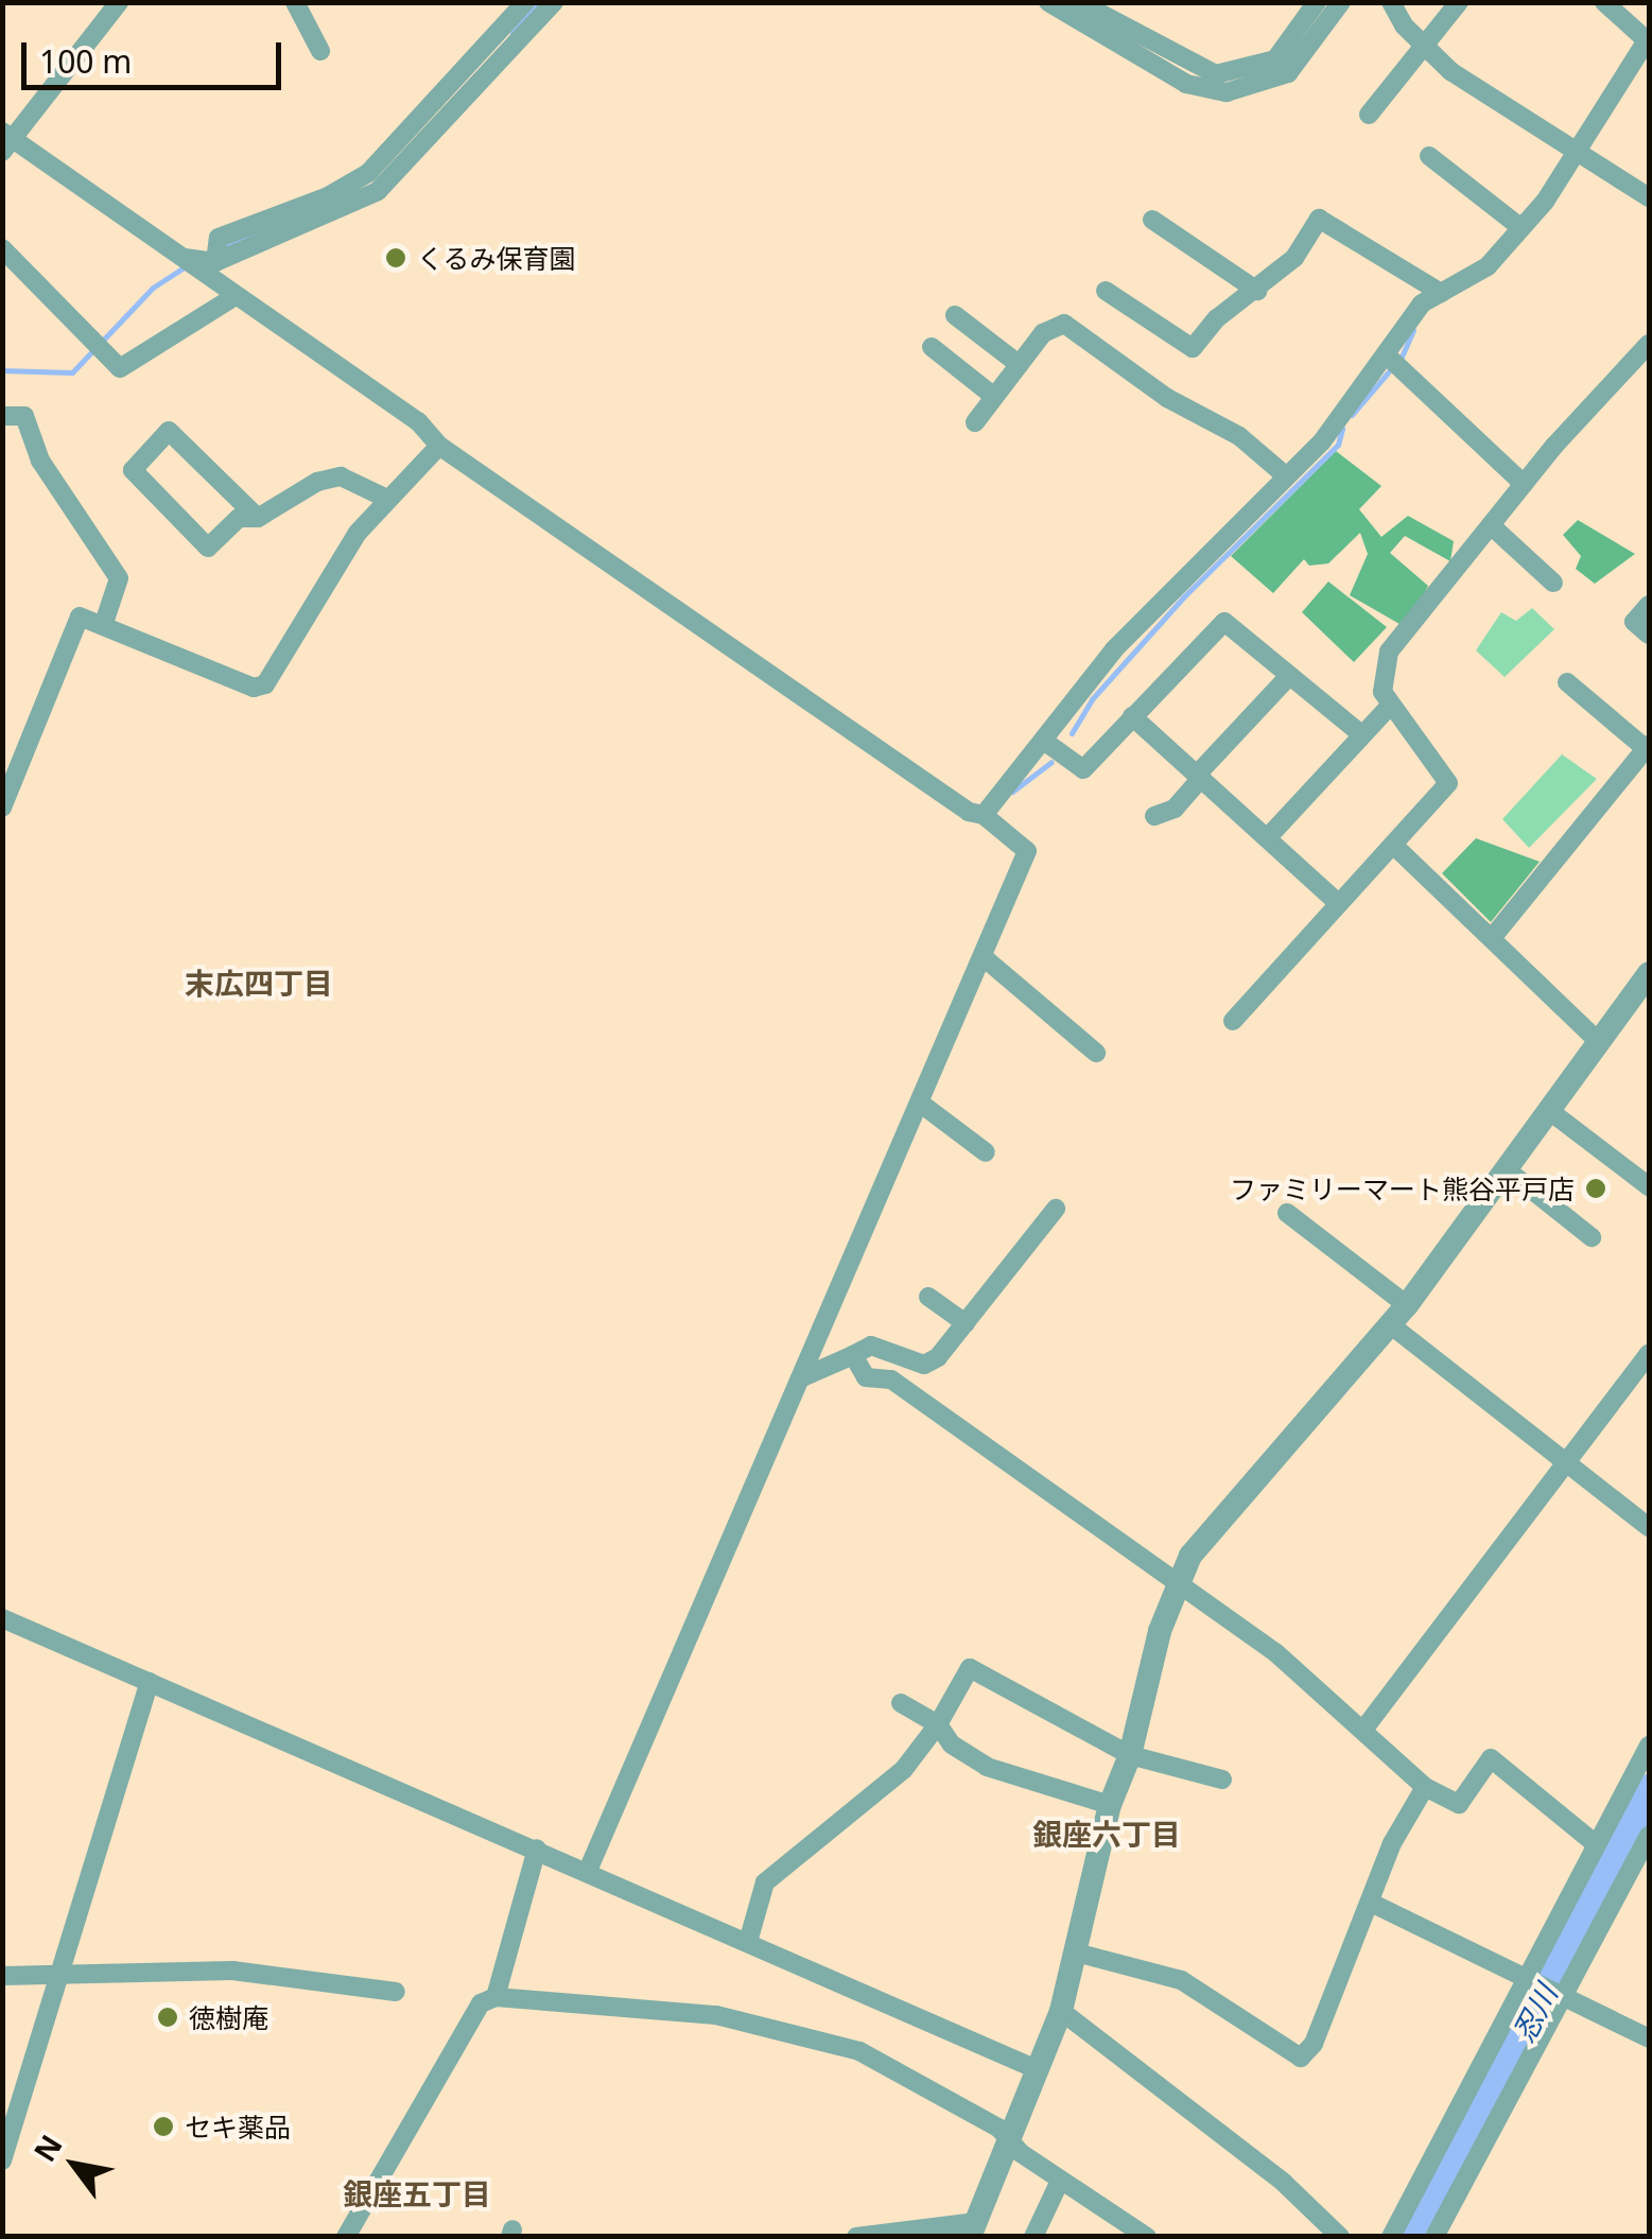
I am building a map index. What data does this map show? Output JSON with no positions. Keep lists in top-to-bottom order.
{
  "districts": ["末広四丁目", "銀座六丁目", "銀座五丁目"],
  "water": ["忍川"],
  "places": [
    "くるみ保育園",
    "ファミリーマート熊谷平戸店",
    "徳樹庵",
    "セキ薬品"
  ],
  "scale_bar": "100 m",
  "north": "top left"
}
